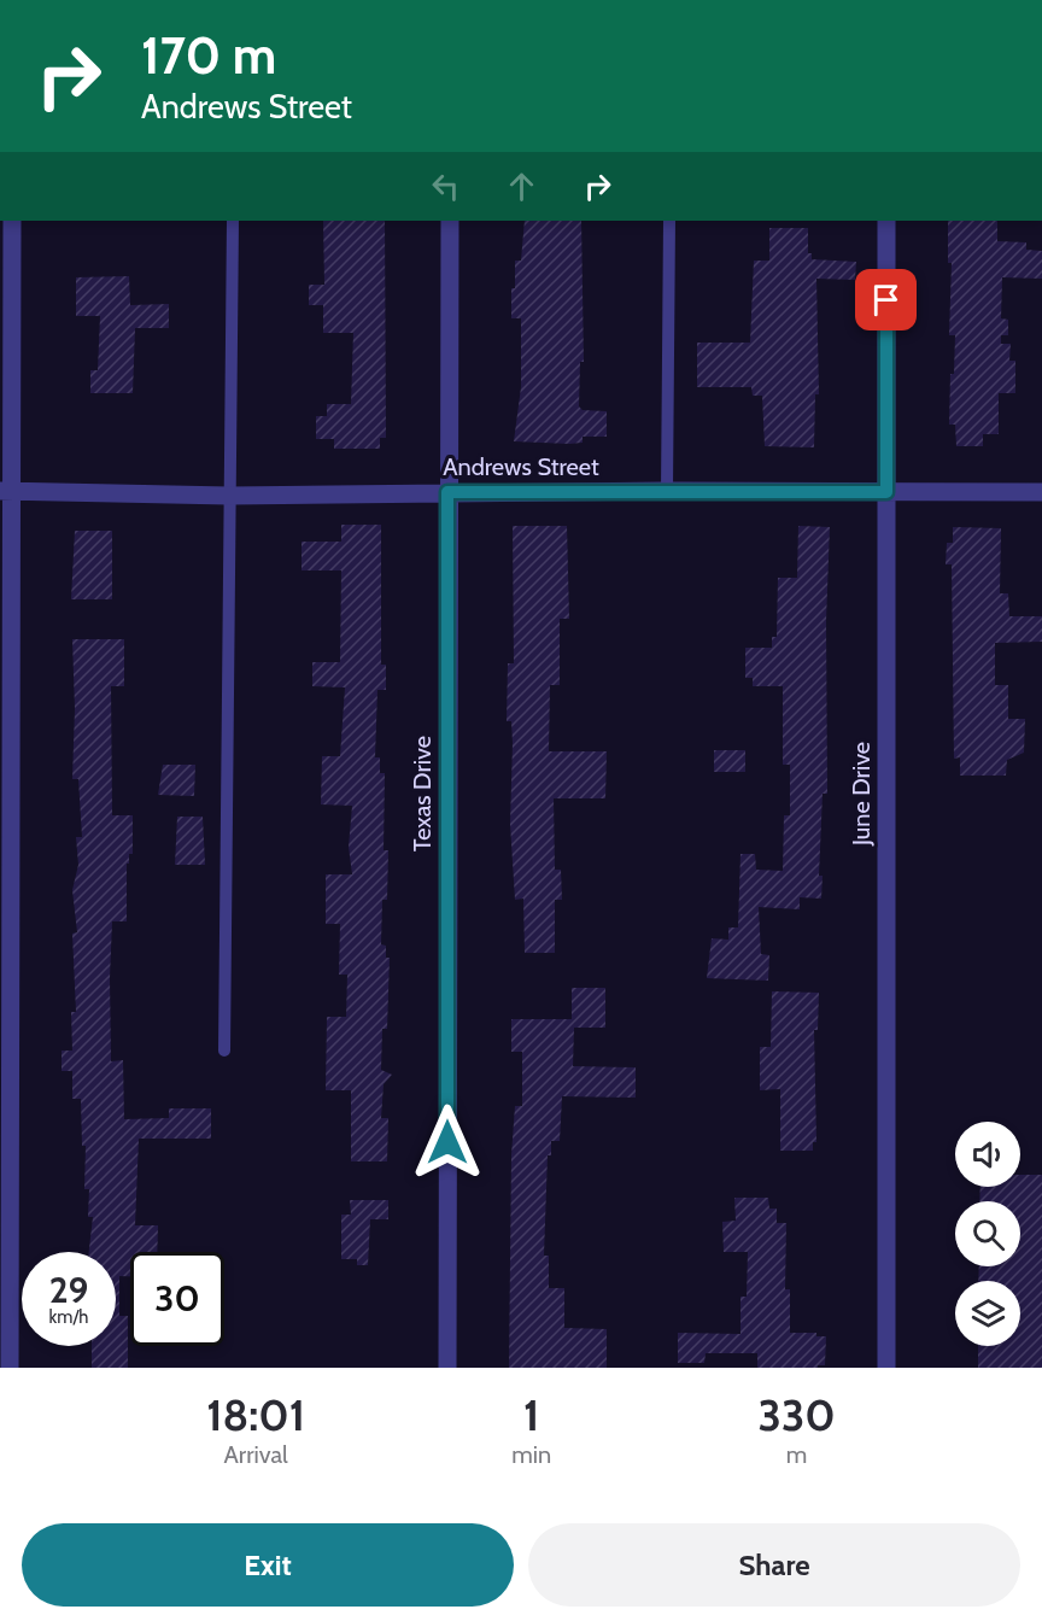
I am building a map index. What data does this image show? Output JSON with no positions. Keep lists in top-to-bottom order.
{
  "streets": {
    "street": ["Andrews Street", "Texas Drive", "June Drive"]
  },
  "crossings": [
    ["Andrews Street", "Texas Drive"],
    ["Andrews Street", "June Drive"]
  ],
  "page": {
    "turn": ["170 m", "Andrews Street"],
    "speed": "29 km/h",
    "limit": "30",
    "eta": [
      "18:01",
      "Arrival",
      "1",
      "min",
      "330",
      "m"
    ],
    "buttons": ["Exit", "Share"]
  }
}
